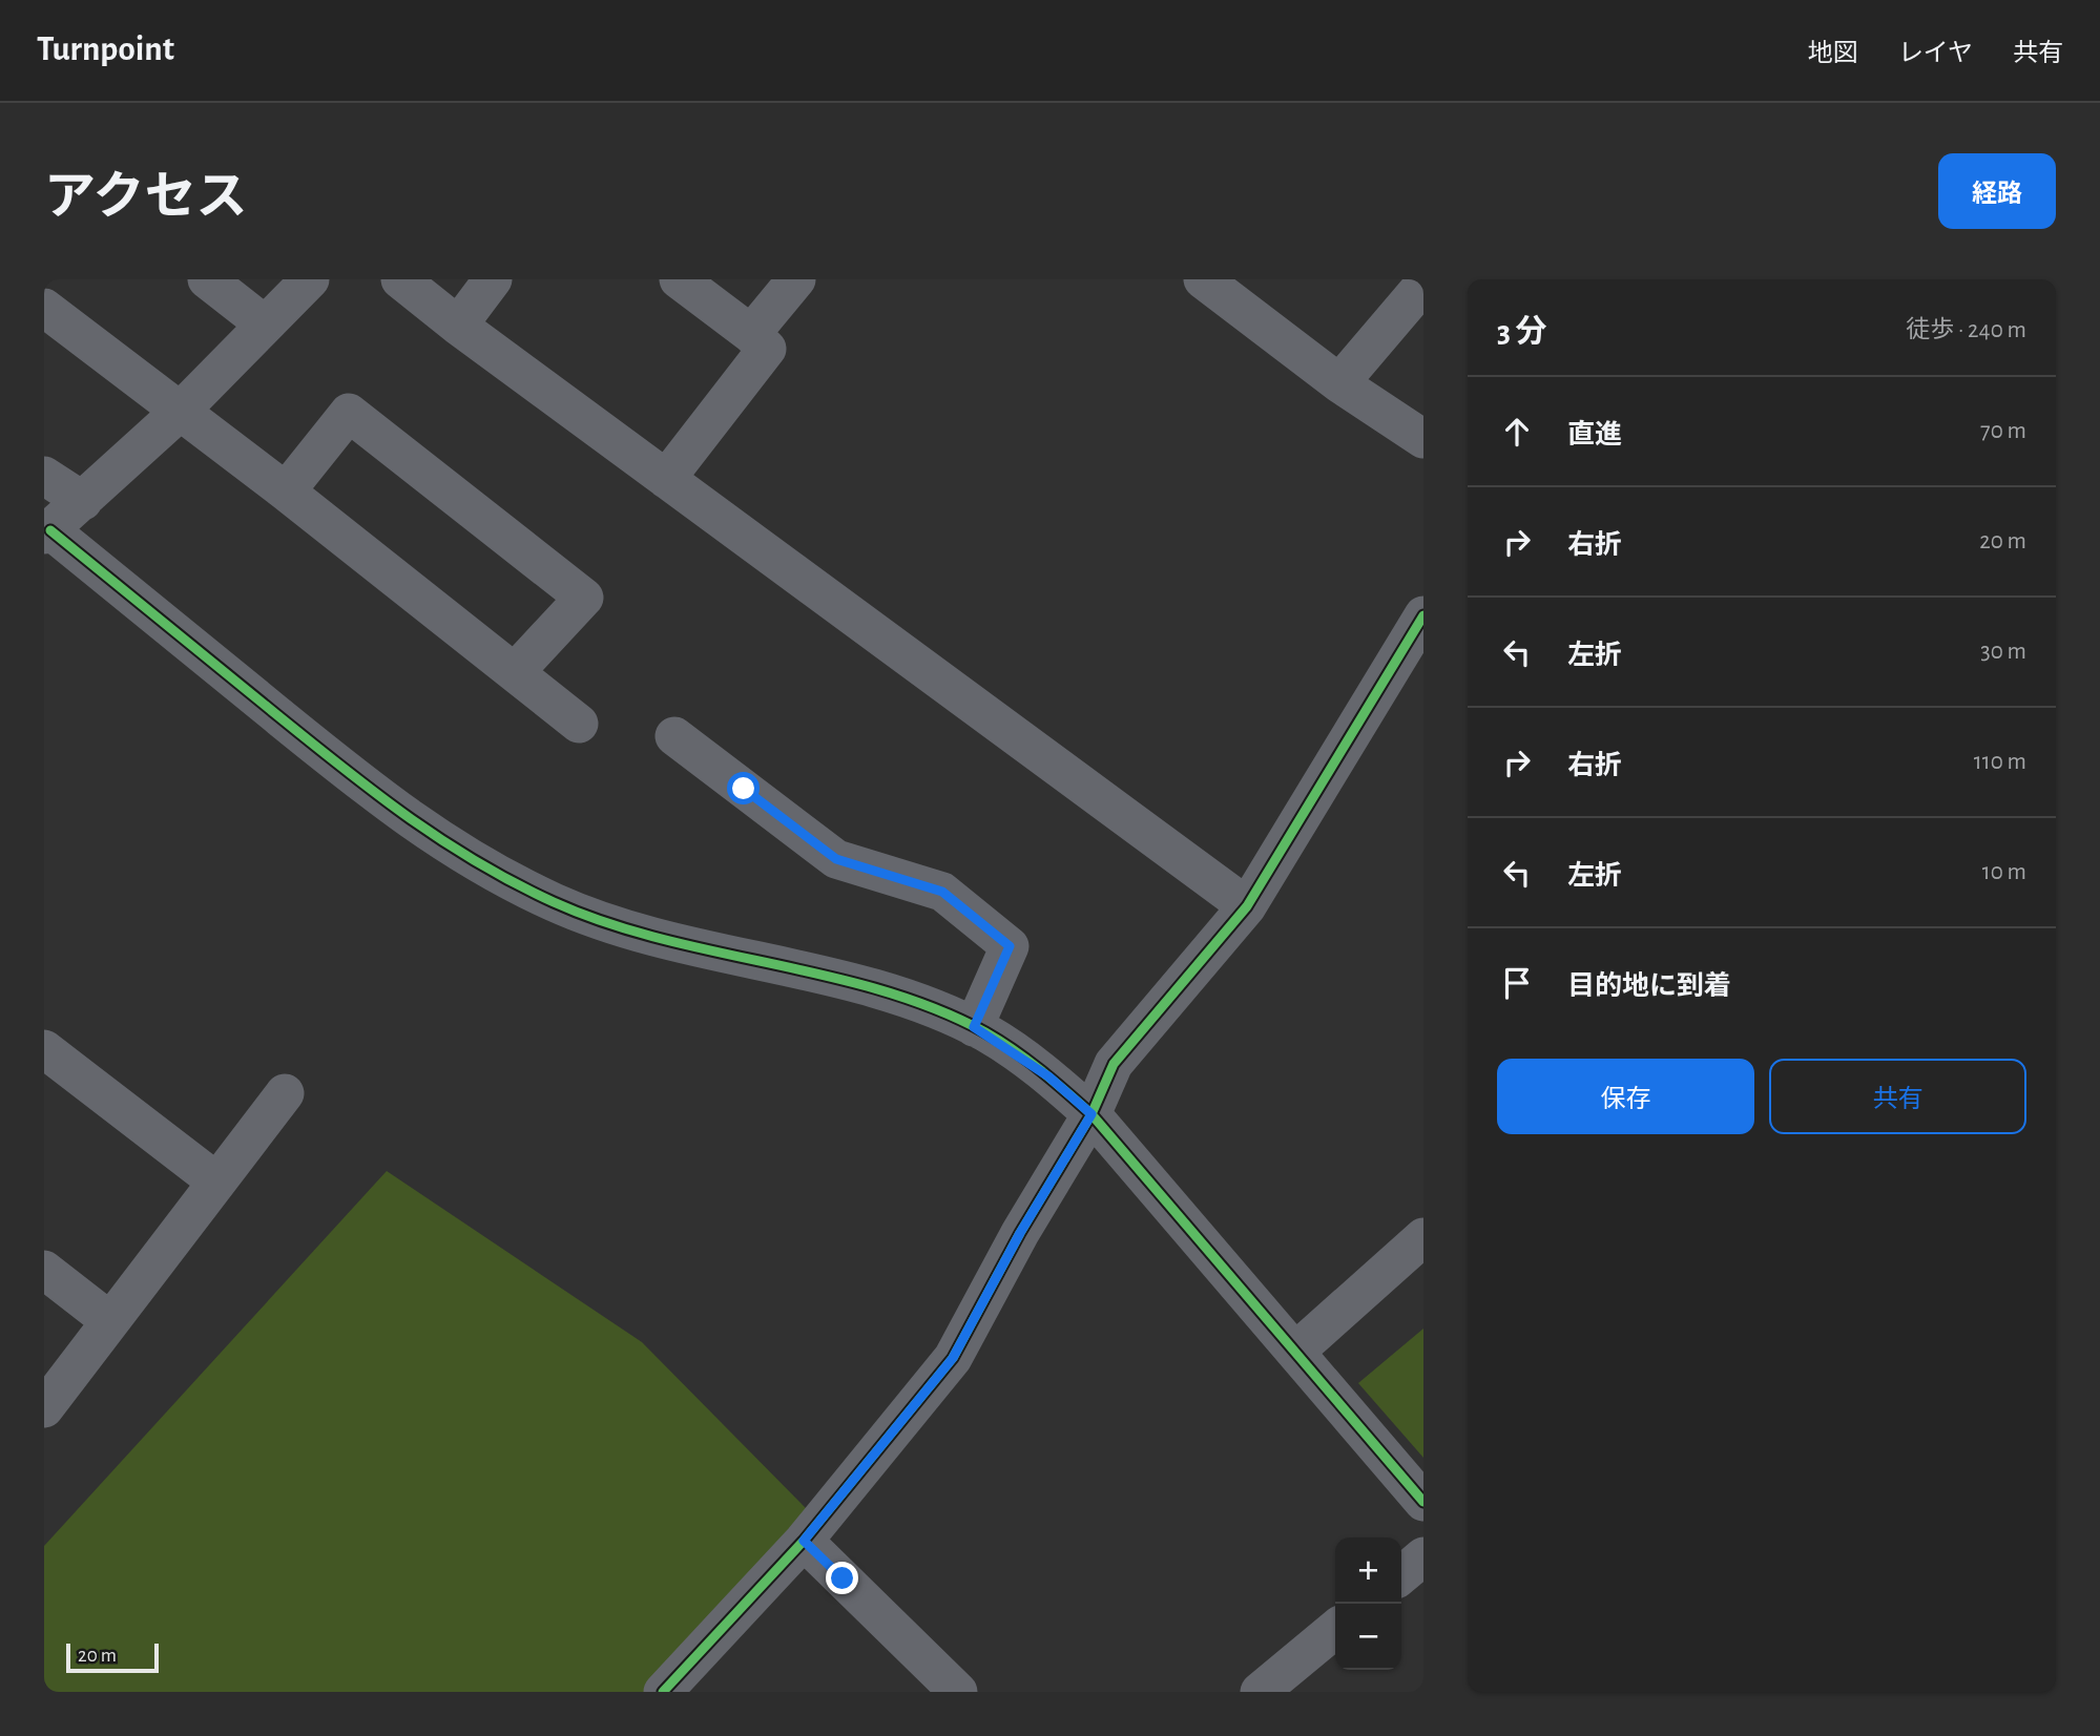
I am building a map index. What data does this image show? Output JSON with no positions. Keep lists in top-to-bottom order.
{
  "scale_bar": "20 m",
  "page": {
    "header": "Turnpoint",
    "nav": ["地図", "レイヤ", "共有"],
    "title": "アクセス",
    "buttons": [
      "経路",
      ["保存", "共有"]
    ],
    "heading": ["3 分", "徒歩 · 240 m"],
    "list": [
      ["直進", "70 m"],
      ["右折", "20 m"],
      ["左折", "30 m"],
      ["右折", "110 m"],
      ["左折", "10 m"],
      "目的地に到着"
    ],
    "map_buttons": ["+", "−"],
    "scale": "20 m"
  }
}
